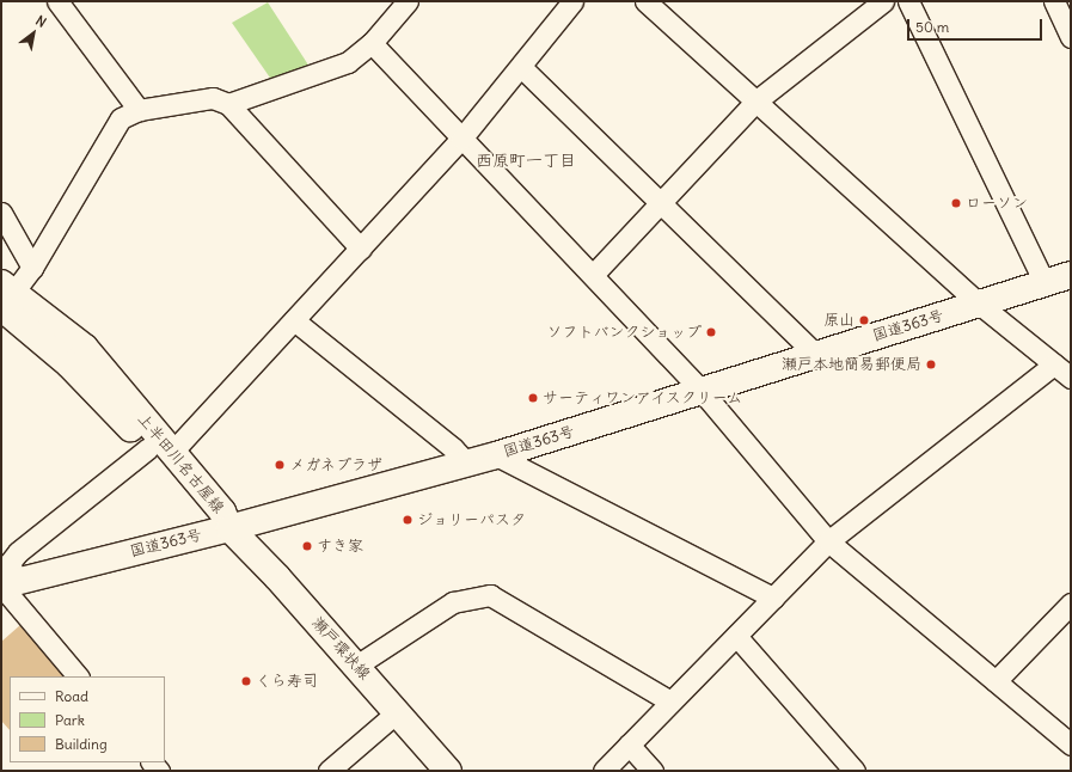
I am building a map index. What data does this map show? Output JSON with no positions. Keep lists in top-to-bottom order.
{
  "streets": {
    "main road": ["国道363号", "上半田川名古屋線", "瀬戸環状線"]
  },
  "crossings": [
    ["国道363号", "上半田川名古屋線"],
    ["国道363号", "瀬戸環状線"],
    ["上半田川名古屋線", "瀬戸環状線"]
  ],
  "districts": ["西原町一丁目"],
  "places": [
    "ローソン",
    "原山",
    "ソフトバンクショップ",
    "瀬戸本地簡易郵便局",
    "サーティワンアイスクリーム",
    "メガネプラザ",
    "ジョリーパスタ",
    "すき家",
    "くら寿司"
  ],
  "legend": ["Road", "Park", "Building"],
  "scale_bar": "50 m",
  "north": "top right"
}
